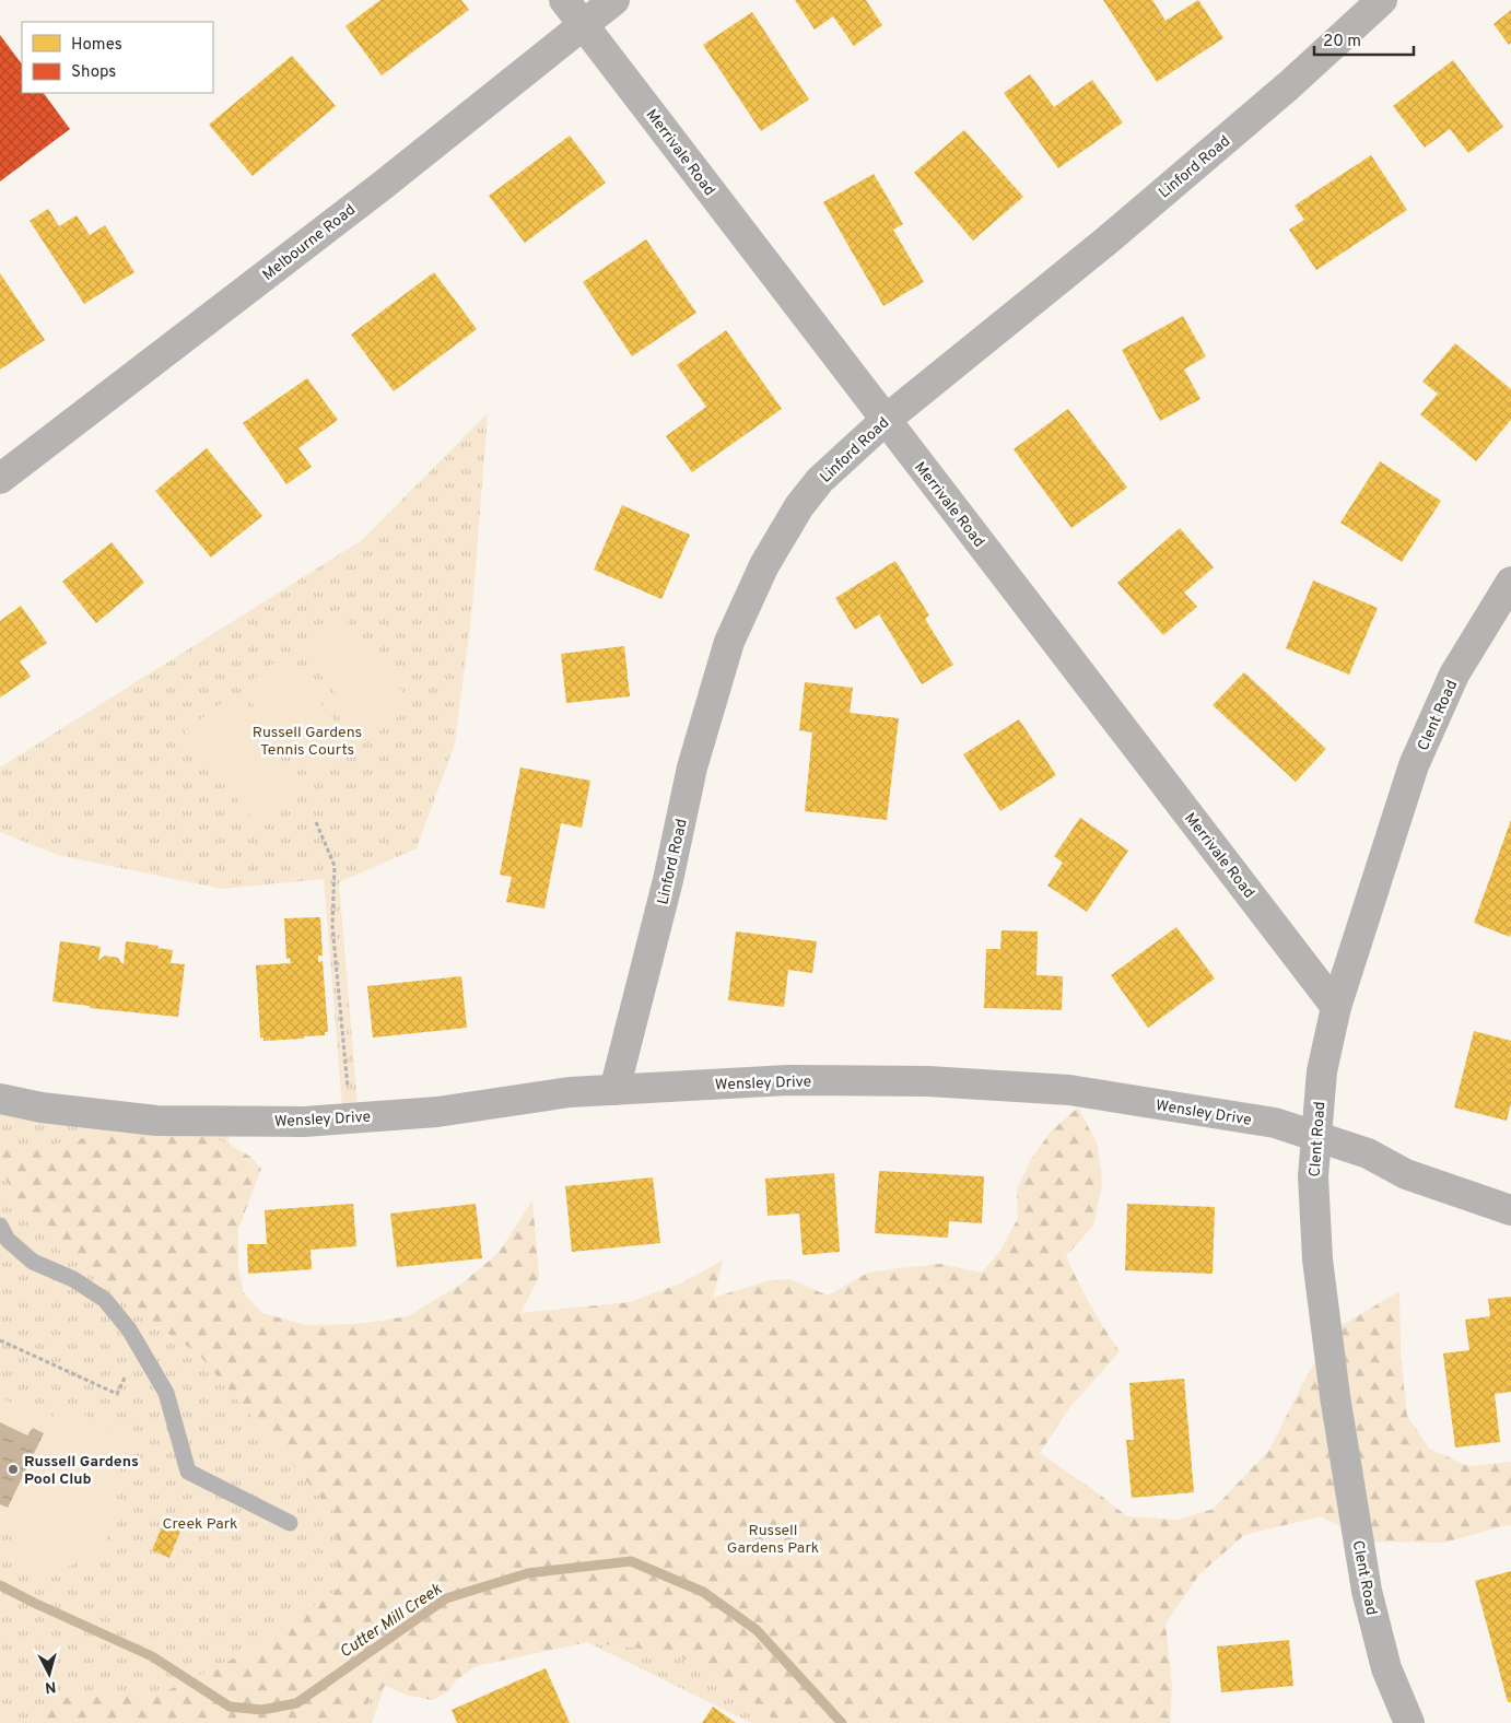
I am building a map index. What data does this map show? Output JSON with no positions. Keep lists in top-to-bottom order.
{
  "streets": {
    "street": [
      "Merrivale Road",
      "Linford Road",
      "Melbourne Road",
      "Clent Road",
      "Wensley Drive"
    ]
  },
  "crossings": [
    ["Merrivale Road", "Linford Road"],
    ["Merrivale Road", "Melbourne Road"],
    ["Merrivale Road", "Clent Road"],
    ["Linford Road", "Wensley Drive"],
    ["Clent Road", "Wensley Drive"]
  ],
  "water": ["Cutter Mill Creek"],
  "parks": ["Russell Gardens Tennis Courts", "Creek Park", "Russell Gardens Park"],
  "places": ["Russell Gardens Pool Club"],
  "legend": ["Homes", "Shops"],
  "scale_bar": "20 m",
  "north": "bottom"
}
